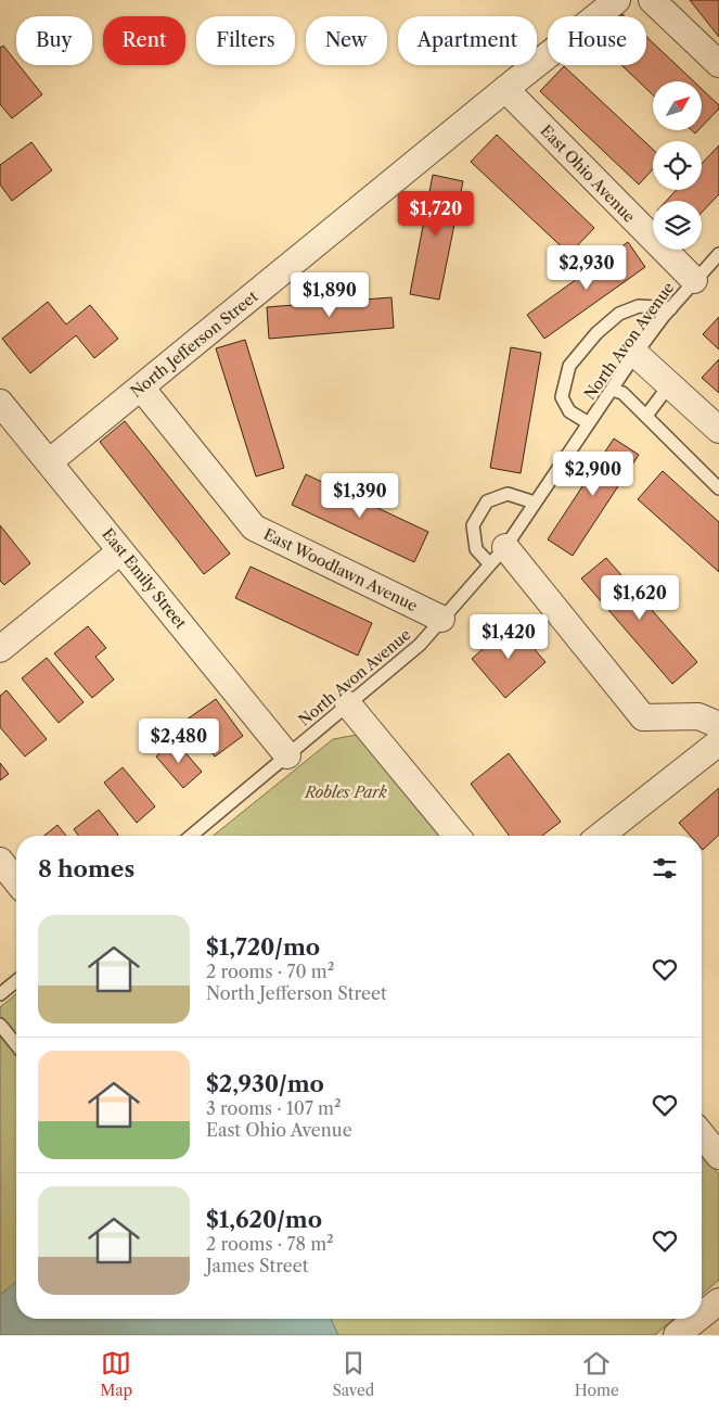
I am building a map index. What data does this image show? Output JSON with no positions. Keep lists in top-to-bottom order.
{
  "streets": {
    "street": [
      "East Ohio Avenue",
      "North Jefferson Street",
      "East Woodlawn Avenue",
      "East Emily Street"
    ],
    "lane": ["North Avon Avenue"]
  },
  "crossings": [
    ["East Ohio Avenue", "North Avon Avenue"],
    ["East Ohio Avenue", "North Jefferson Street"],
    ["North Avon Avenue", "East Woodlawn Avenue"],
    ["North Avon Avenue", "East Emily Street"],
    ["North Jefferson Street", "East Woodlawn Avenue"],
    ["North Jefferson Street", "East Emily Street"]
  ],
  "parks": ["Robles Park"],
  "north": "top right",
  "page": {
    "chip": [
      "Buy",
      "Rent",
      "Filters",
      "New",
      "Apartment",
      "House"
    ],
    "price": [
      "$1,720",
      "$2,930",
      "$1,890",
      "$2,900",
      "$1,390",
      "$1,620",
      "$1,420",
      "$2,480"
    ],
    "heading": "8 homes",
    "list": [
      {
        "name": "$1,720/mo",
        "note": "2 rooms · 70 m² · North Jefferson Street"
      },
      {
        "name": "$2,930/mo",
        "note": "3 rooms · 107 m² · East Ohio Avenue"
      },
      {
        "name": "$1,620/mo",
        "note": "2 rooms · 78 m² · James Street"
      }
    ],
    "tabs": ["Map", "Saved", "Home"]
  }
}
